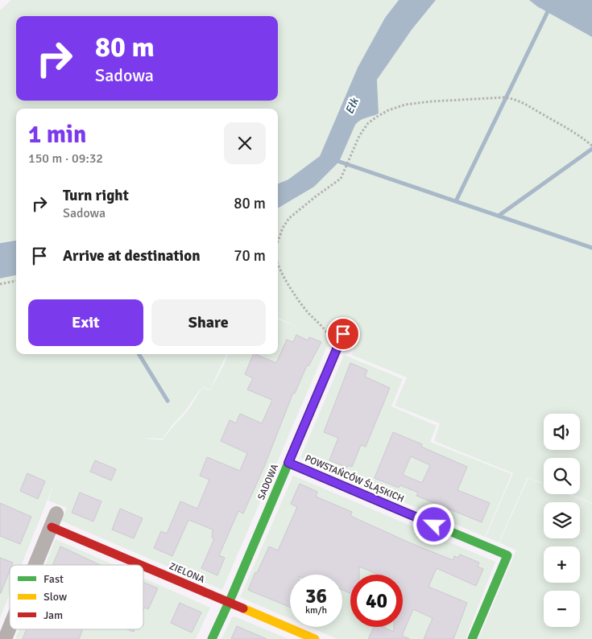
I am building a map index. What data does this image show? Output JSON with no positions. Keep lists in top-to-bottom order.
{
  "streets": {
    "street": ["POWSTAŃCÓW ŚLĄSKICH", "SADOWA", "ZIELONA"]
  },
  "crossings": [
    ["POWSTAŃCÓW ŚLĄSKICH", "SADOWA"],
    ["SADOWA", "ZIELONA"]
  ],
  "water": ["Ełk"],
  "legend": ["Fast", "Slow", "Jam"],
  "page": {
    "turn": ["80 m", "Sadowa"],
    "heading": ["1 min", "150 m · 09:32"],
    "list": [
      {
        "name": "Turn right",
        "note": "Sadowa",
        "value": "80 m"
      },
      {
        "name": "Arrive at destination",
        "value": "70 m"
      }
    ],
    "buttons": ["Exit", "Share"],
    "map_buttons": ["+", "−"],
    "speed": "36 km/h",
    "limit": "40"
  }
}
